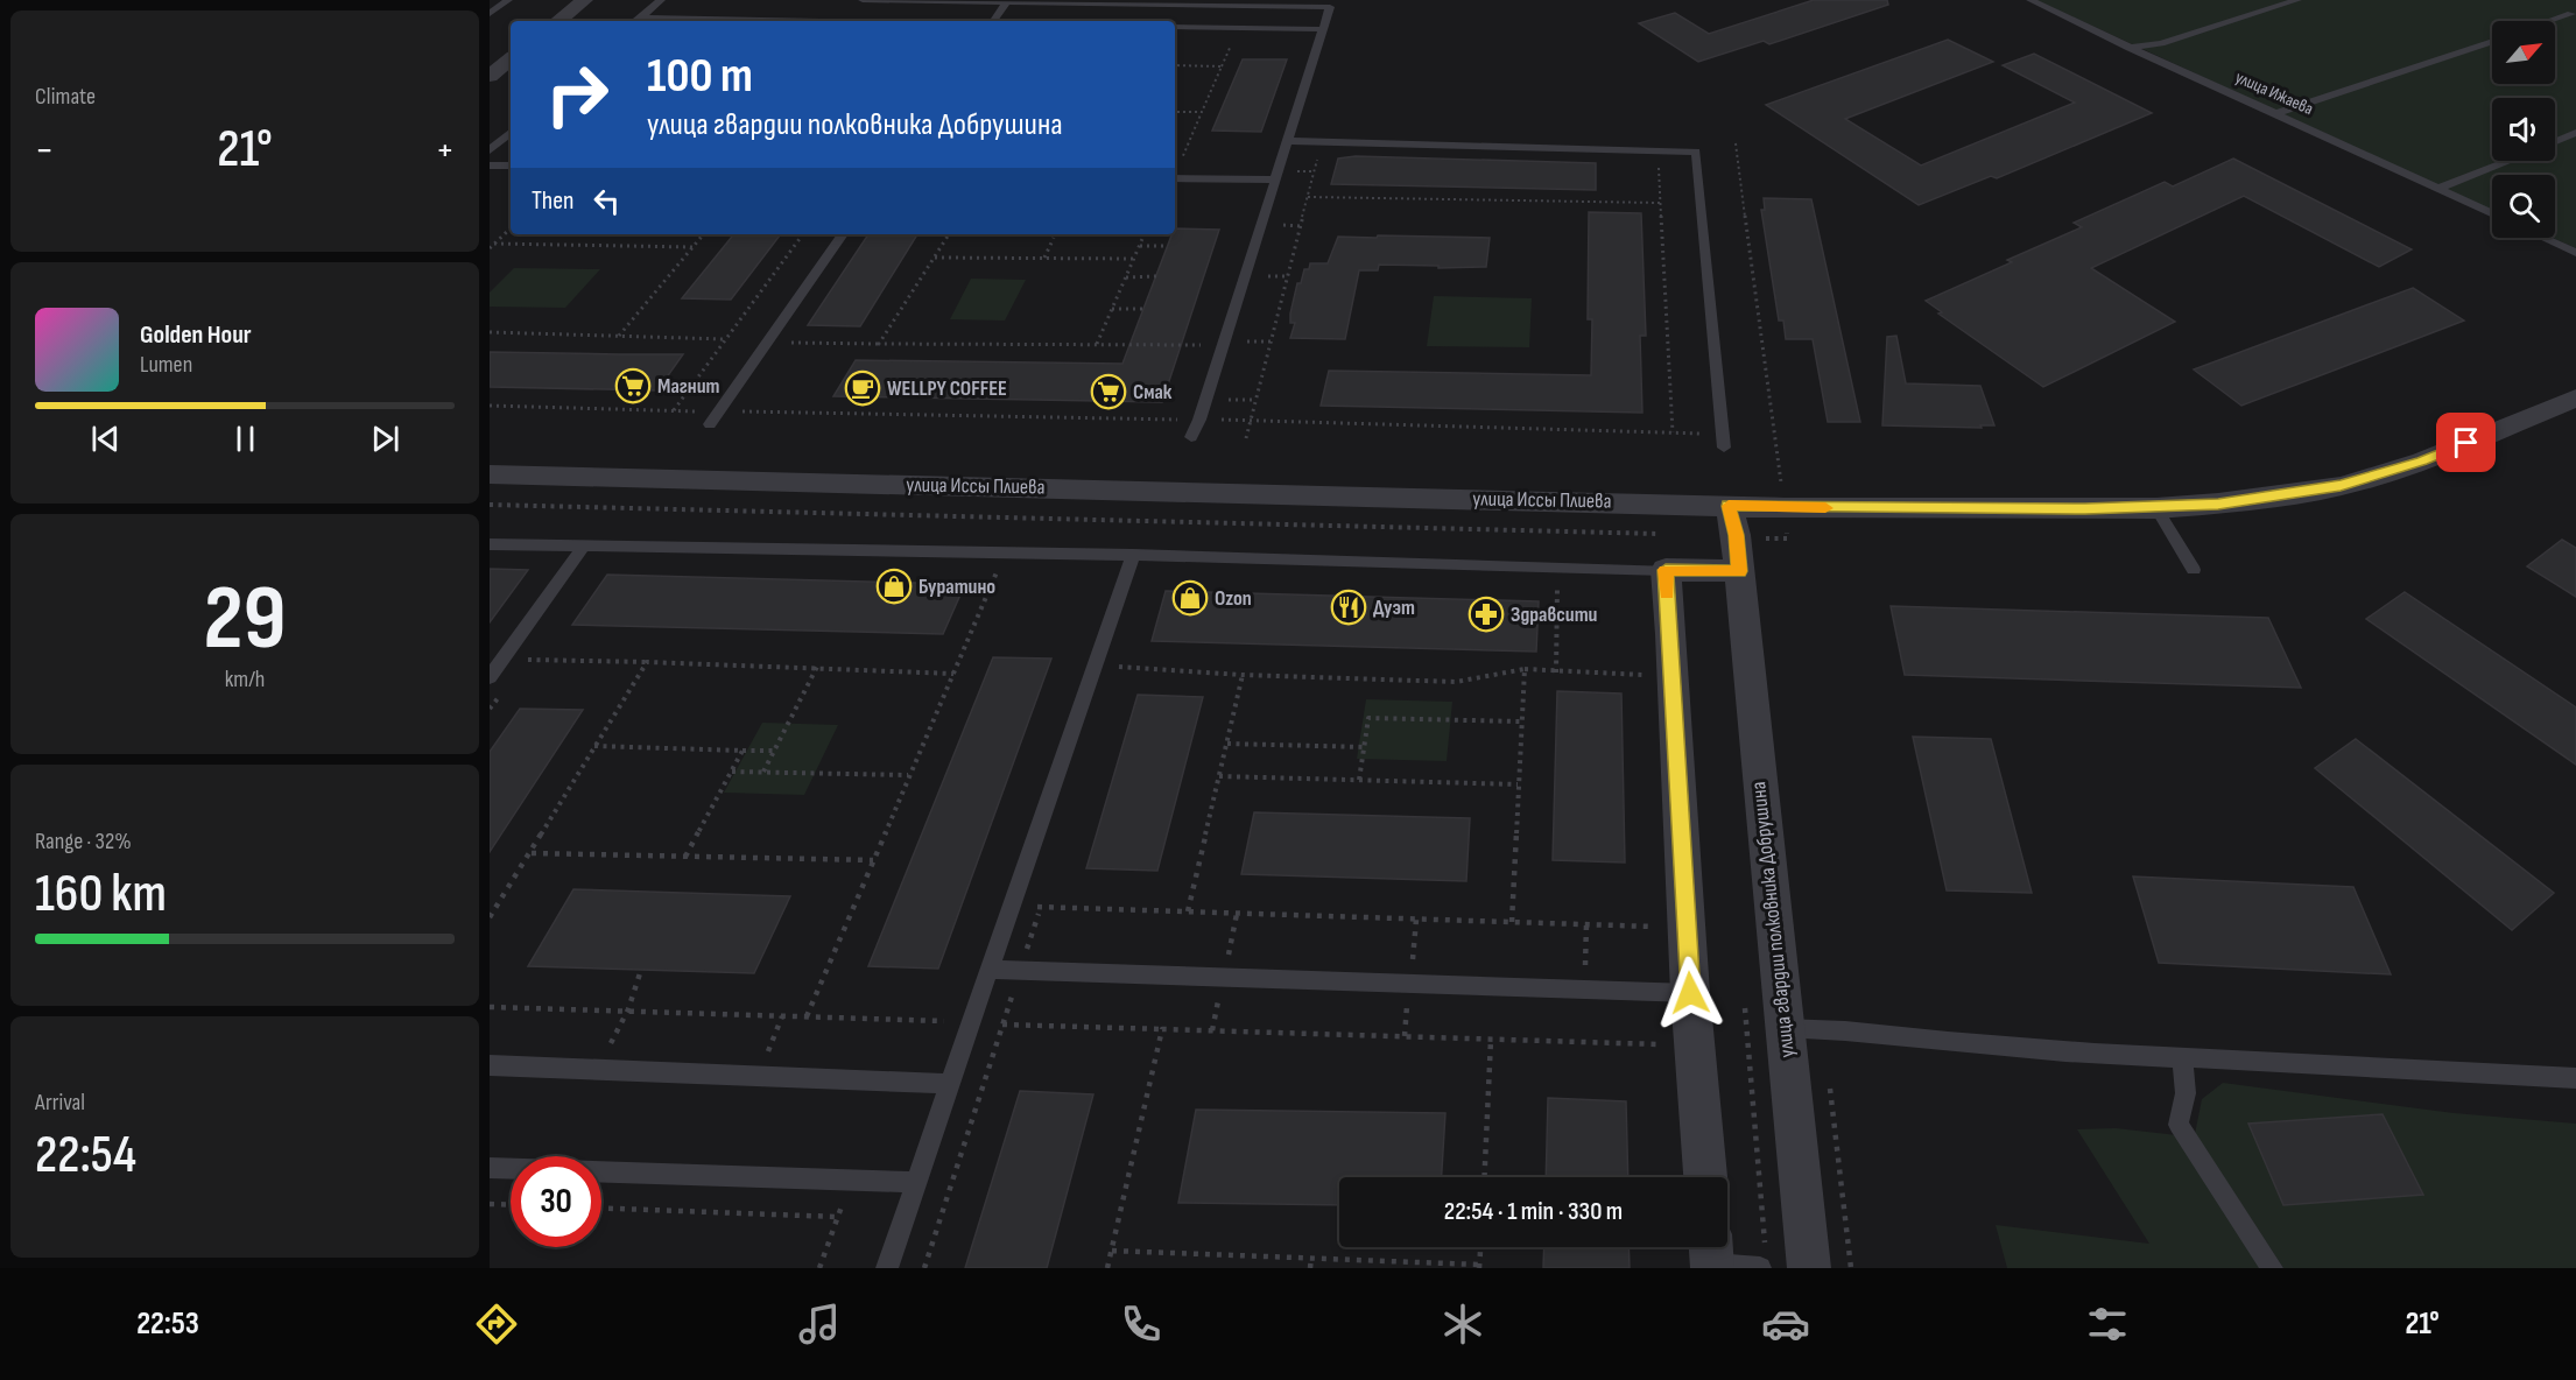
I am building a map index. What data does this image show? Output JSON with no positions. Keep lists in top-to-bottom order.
{
  "streets": {
    "street": ["улица Иссы Плиева", "улица гвардии полковника Добрушина"],
    "lane": ["улица Ижаева"]
  },
  "crossings": [
    ["улица Иссы Плиева", "улица гвардии полковника Добрушина"]
  ],
  "places": {
    "supermarket": ["Магнит", "Смак"],
    "cafe": ["WELLPY COFFEE"],
    "shop": ["Буратино", "Ozon"],
    "restaurant": ["Дуэт"],
    "pharmacy": ["Здравсити"]
  },
  "north": "top right",
  "page": {
    "tile": [
      "Climate",
      ["29", "km/h"],
      ["Range · 32%", "160 km"],
      ["Arrival", "22:54"]
    ],
    "turn": ["100 m", "улица гвардии полковника Добрушина"],
    "heat": ["−", "21°", "+"],
    "then": "Then",
    "song": ["Golden Hour", "Lumen"],
    "limit": "30",
    "trip": "22:54 · 1 min · 330 m",
    "tabs": ["22:53", "21°"]
  }
}
